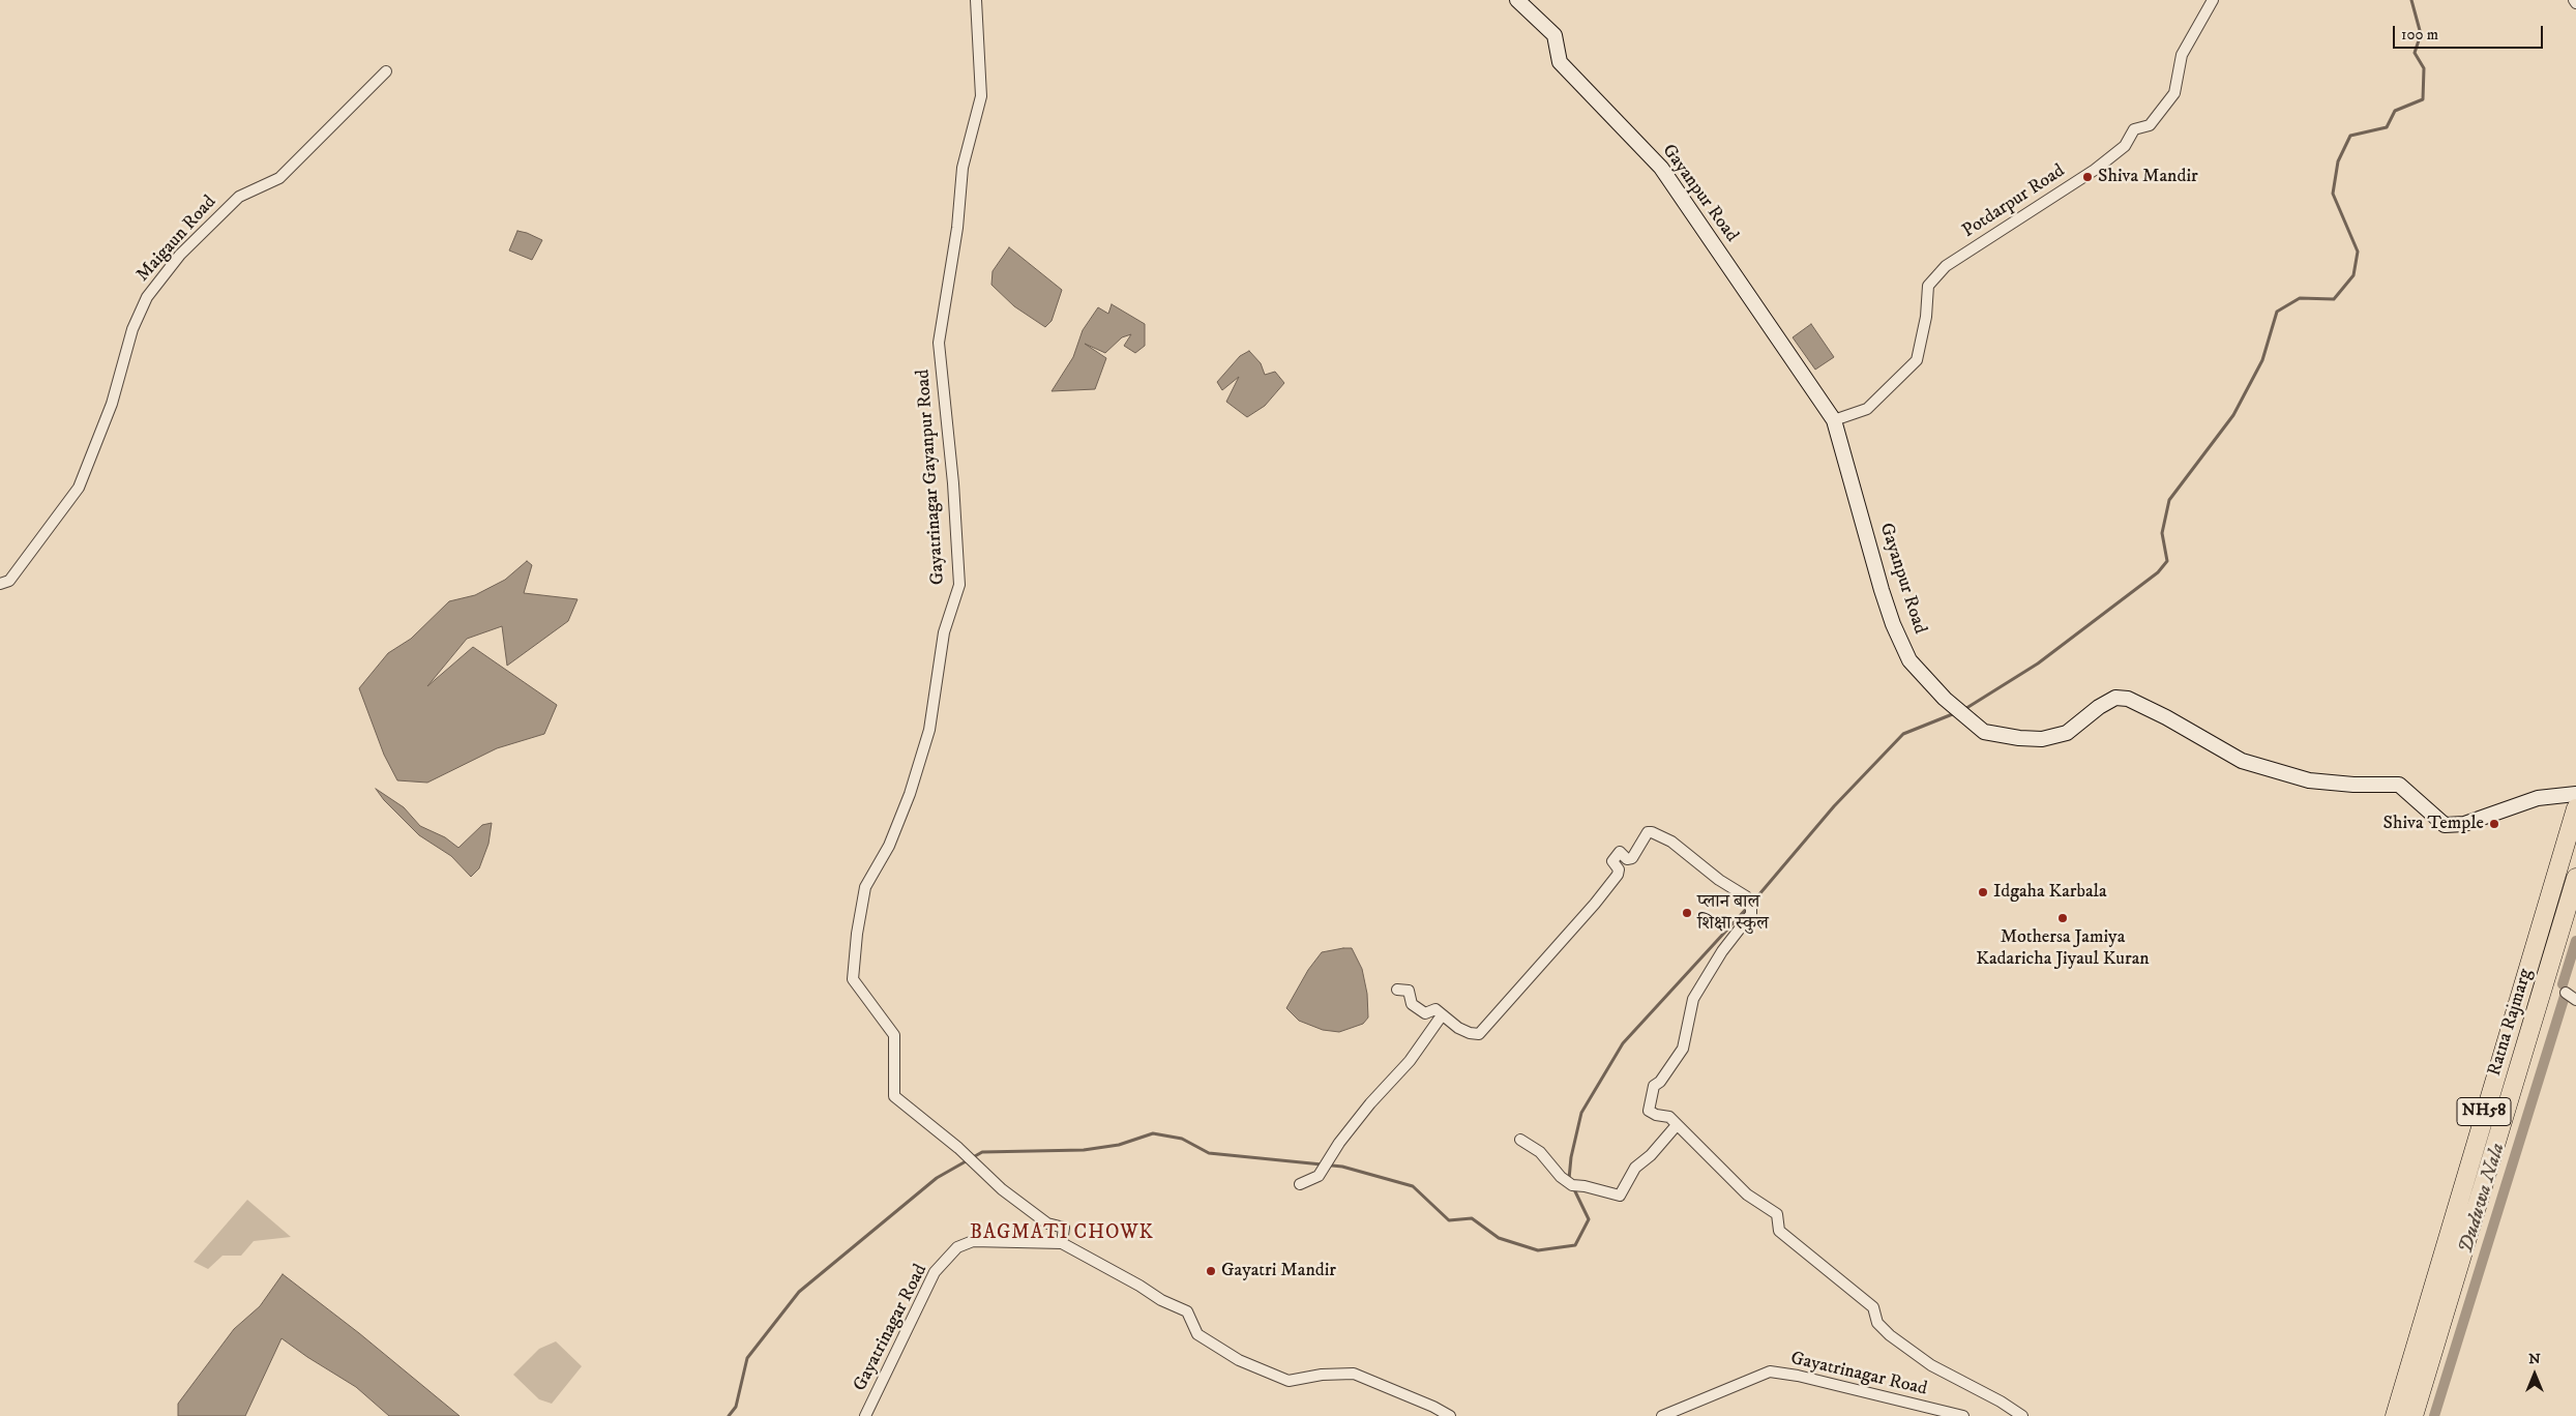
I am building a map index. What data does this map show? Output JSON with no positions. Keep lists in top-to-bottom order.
{
  "streets": {
    "highway": ["Ratna Rajmarg", "NH58"],
    "street": [
      "Gayanpur Road",
      "Potdarpur Road",
      "Maigaun Road",
      "Gayatrinagar Gayanpur Road",
      "Gayatrinagar Road"
    ]
  },
  "crossings": [
    ["Gayanpur Road", "Potdarpur Road"],
    ["Gayatrinagar Gayanpur Road", "Gayatrinagar Road"]
  ],
  "districts": ["BAGMATI CHOWK"],
  "water": ["Duduwa Nala"],
  "places": [
    "Shiva Mandir",
    "Shiva Temple",
    "Idgaha Karbala",
    "प्लान बाल शिक्षा स्कुल",
    "Mothersa Jamiya Kadaricha Jiyaul Kuran",
    "Gayatri Mandir"
  ],
  "scale_bar": "100 m",
  "north": "top"
}
